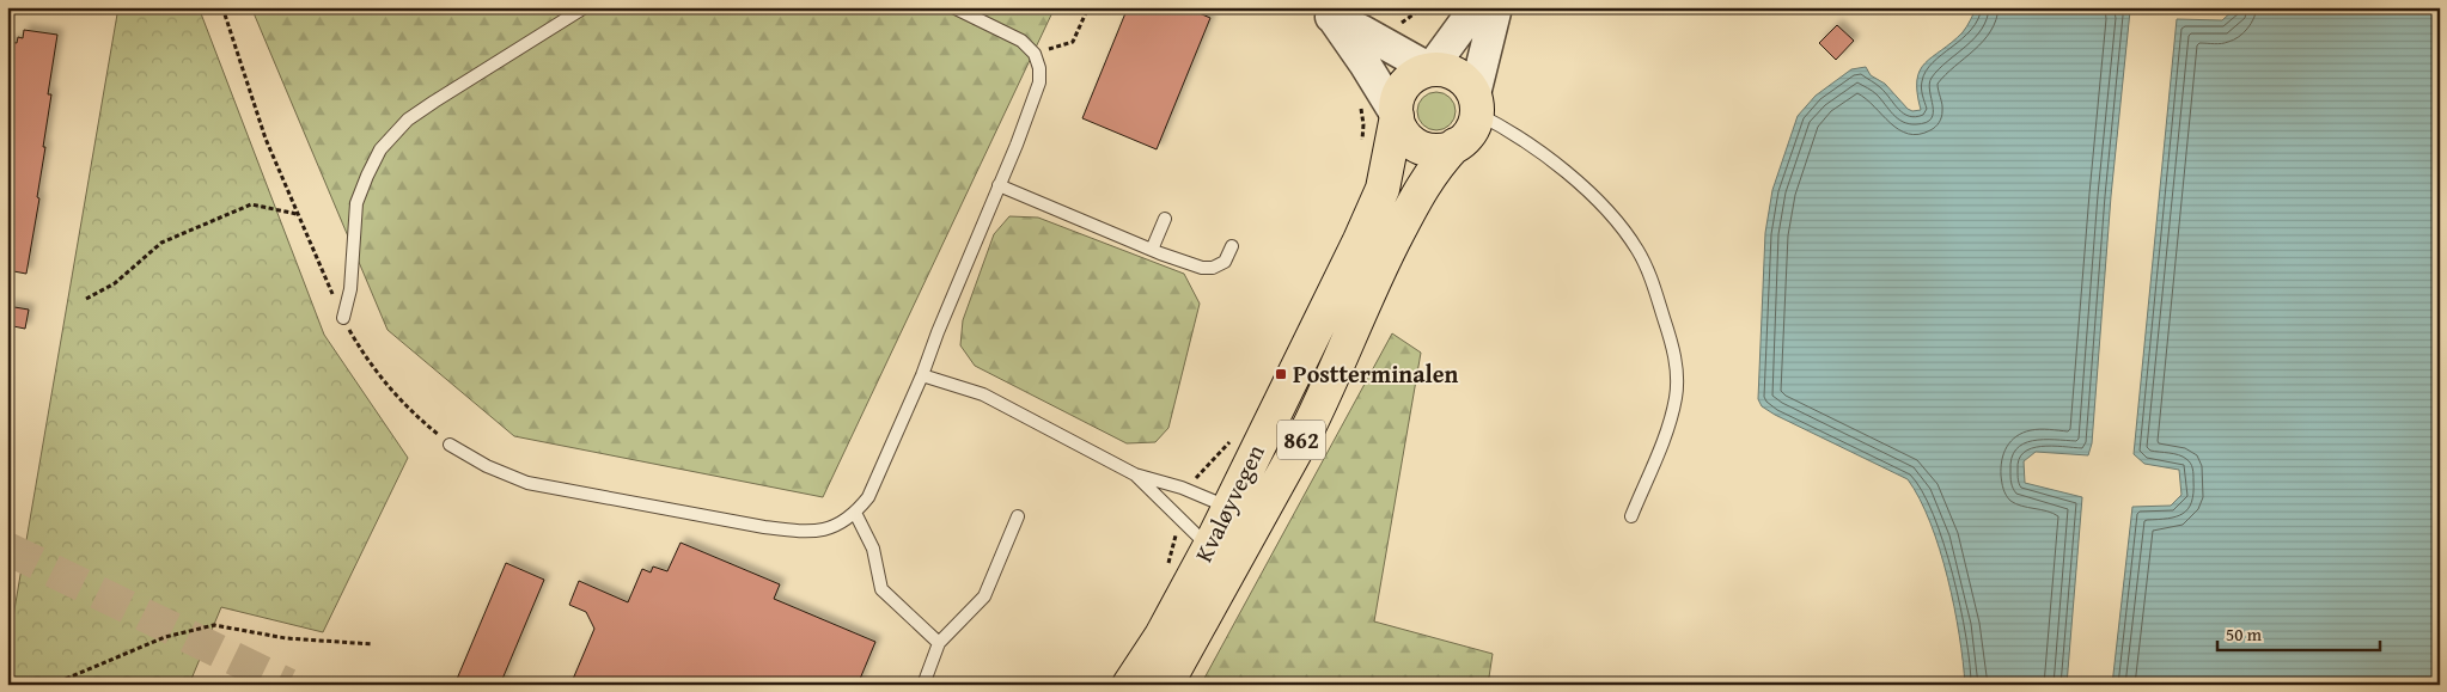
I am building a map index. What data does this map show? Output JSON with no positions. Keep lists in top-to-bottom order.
{
  "streets": {
    "main road": ["862", "Kvaløyvegen"]
  },
  "crossings": [
    ["862", "Kvaløyvegen"]
  ],
  "places": {
    "transit": ["Postterminalen"]
  },
  "scale_bar": "50 m"
}
